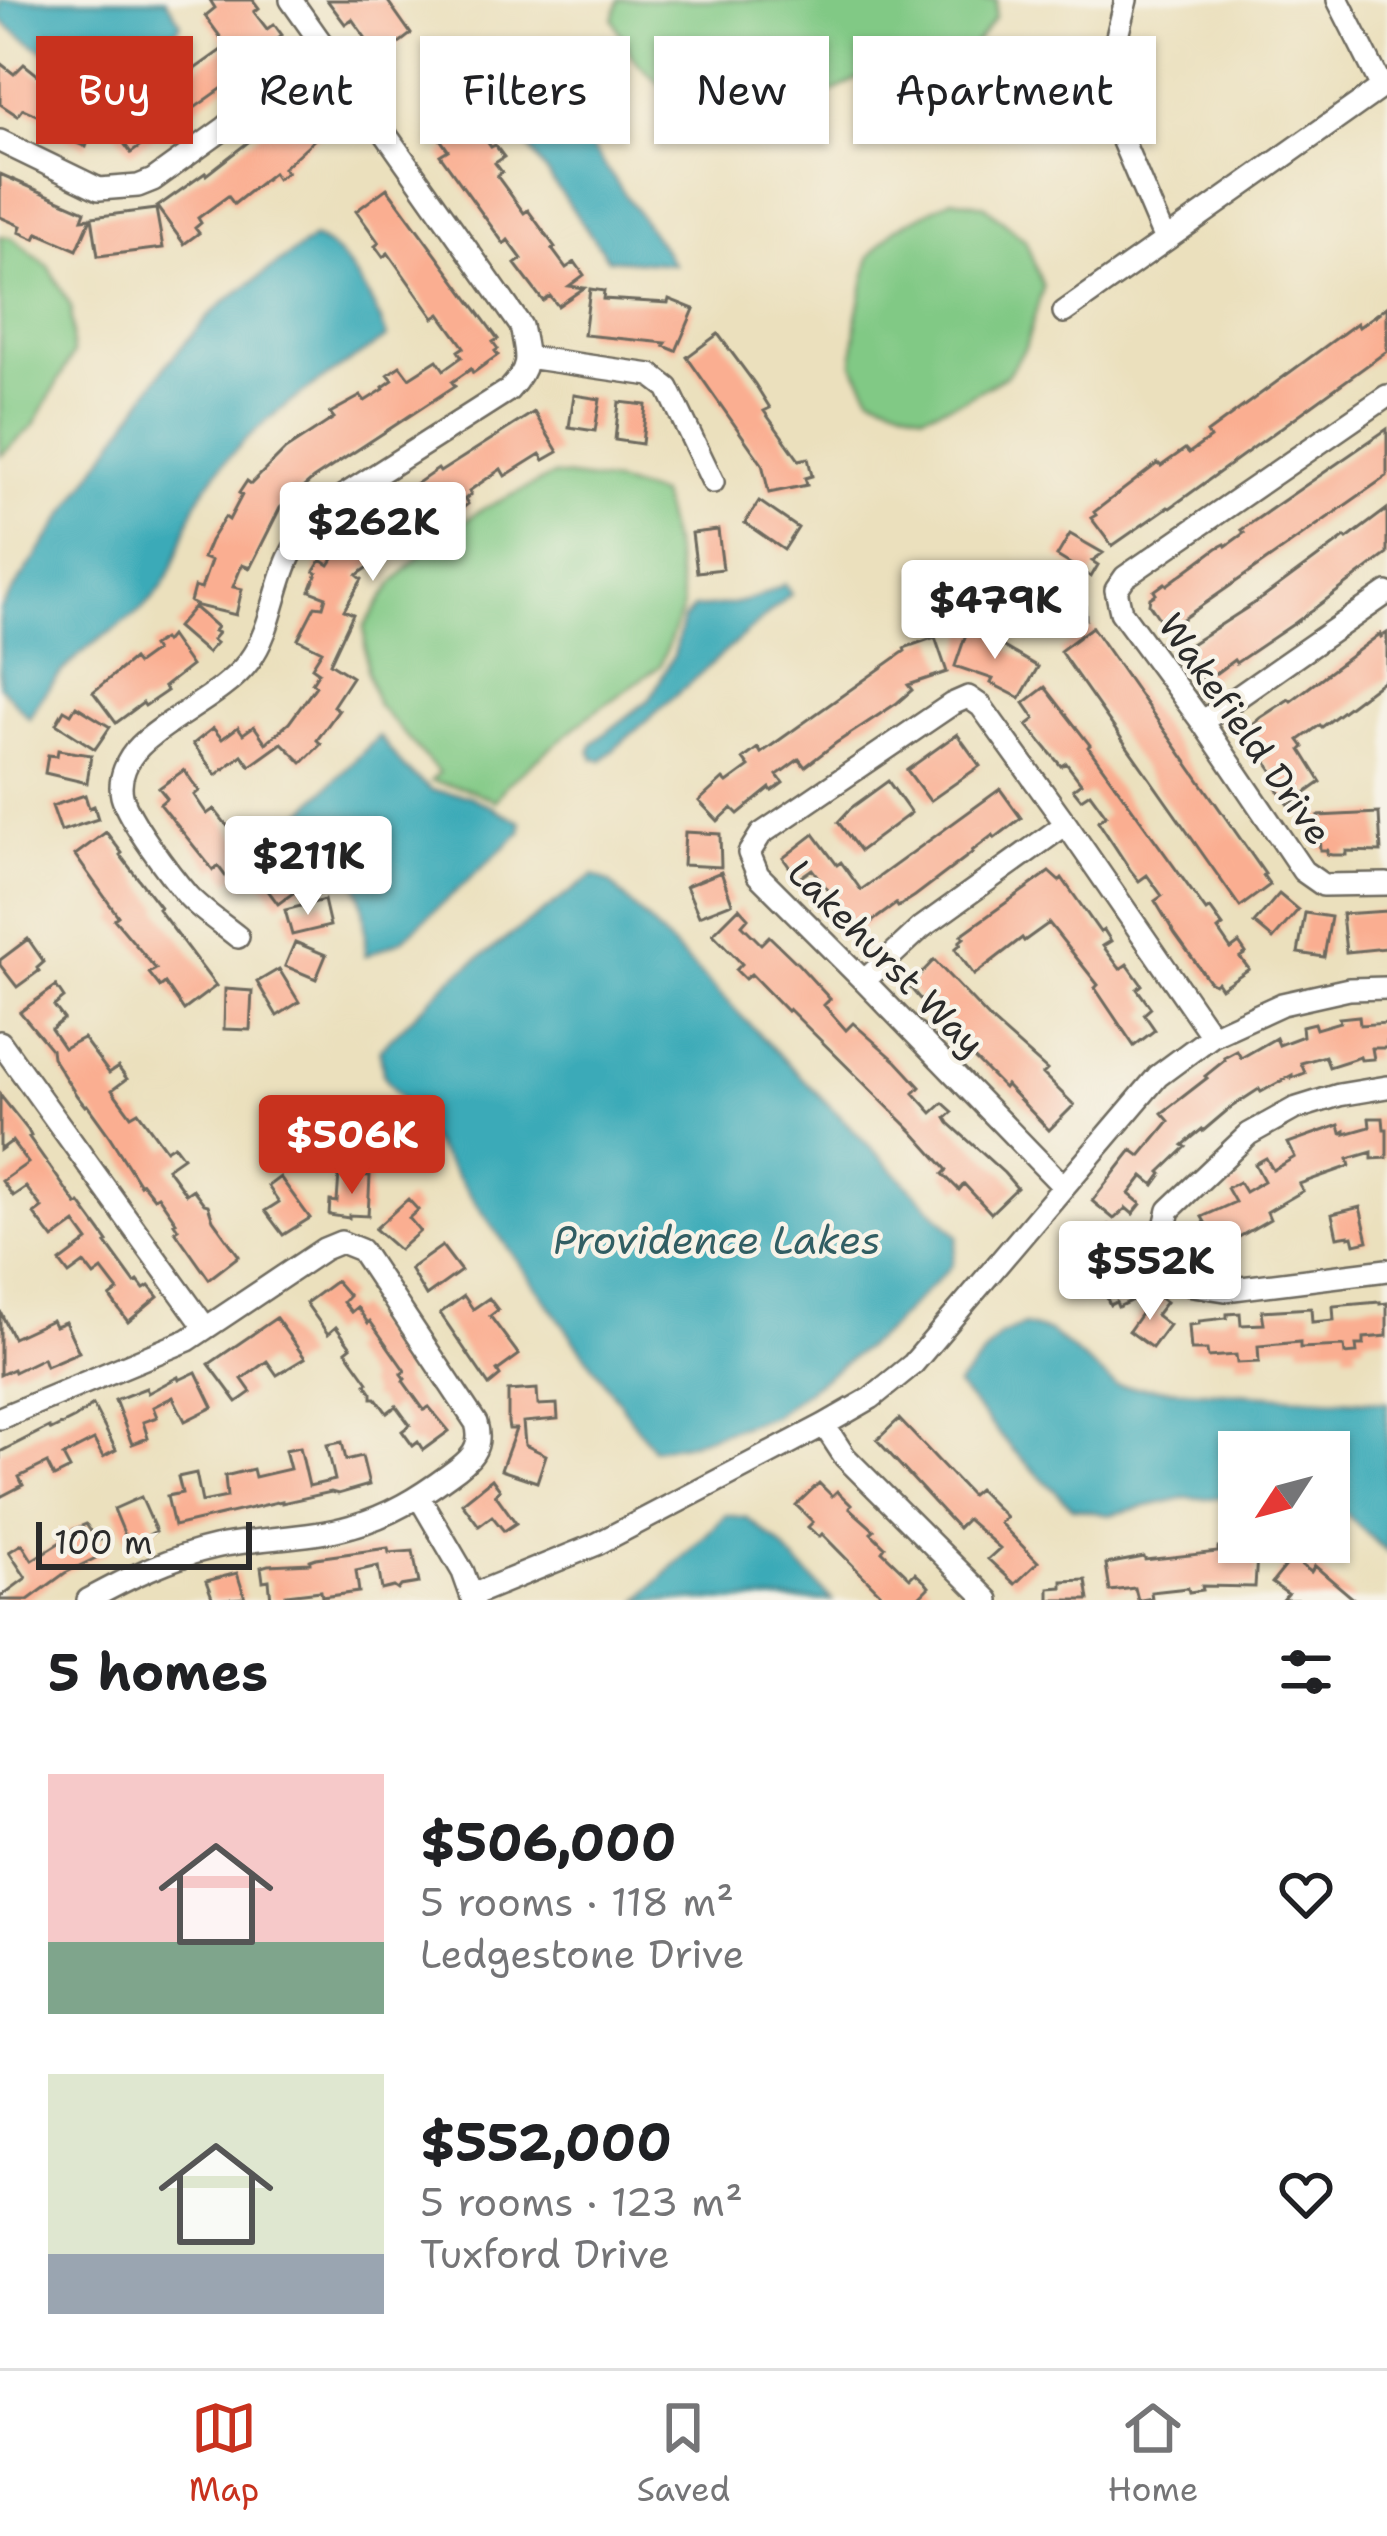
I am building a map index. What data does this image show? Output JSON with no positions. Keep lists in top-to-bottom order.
{
  "streets": {
    "street": ["Wakefield Drive", "Lakehurst Way"]
  },
  "water": ["Providence Lakes"],
  "scale_bar": "100 m",
  "north": "bottom left",
  "page": {
    "chip": [
      "Buy",
      "Rent",
      "Filters",
      "New",
      "Apartment"
    ],
    "price": [
      "$262K",
      "$479K",
      "$211K",
      "$506K",
      "$552K"
    ],
    "scale": "100 m",
    "heading": "5 homes",
    "list": [
      {
        "name": "$506,000",
        "note": "5 rooms · 118 m² · Ledgestone Drive"
      },
      {
        "name": "$552,000",
        "note": "5 rooms · 123 m² · Tuxford Drive"
      }
    ],
    "tabs": ["Map", "Saved", "Home"]
  }
}
